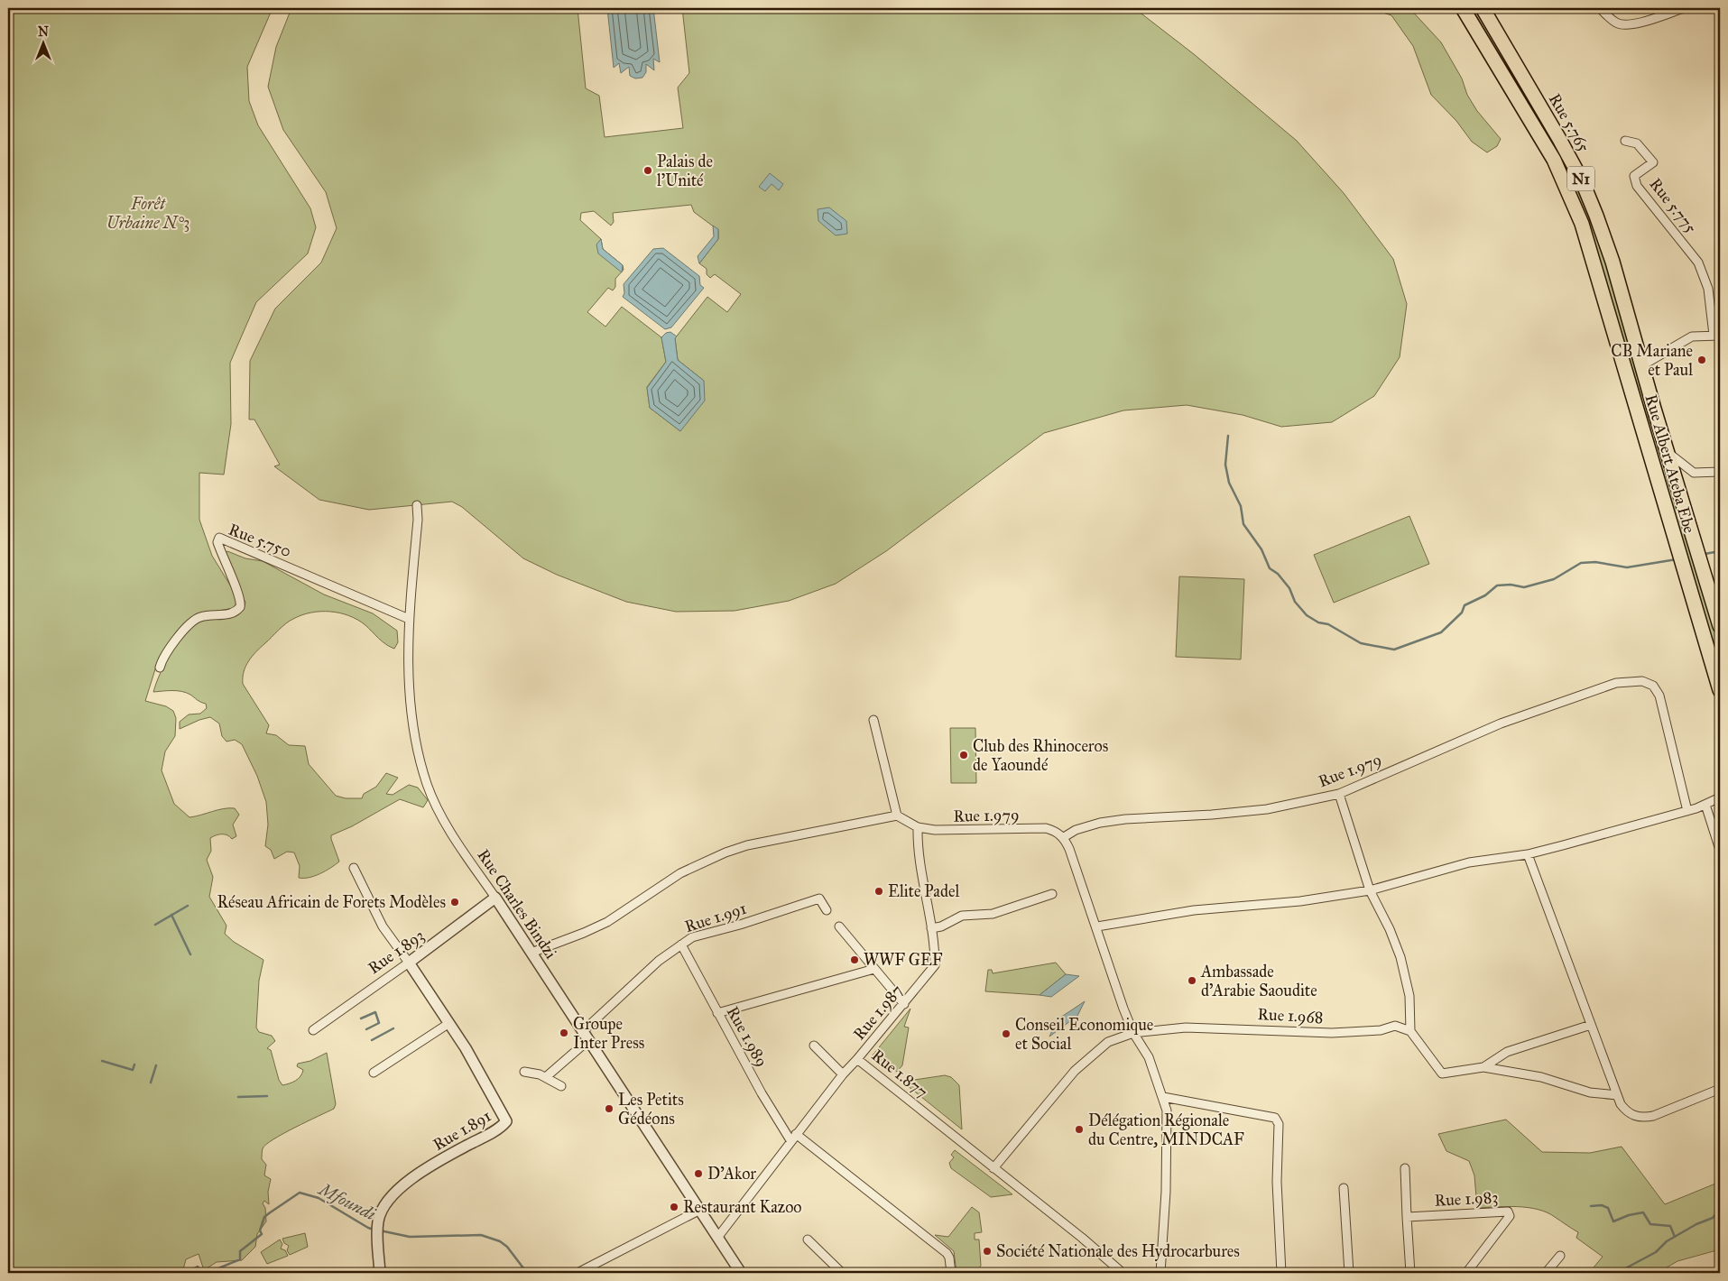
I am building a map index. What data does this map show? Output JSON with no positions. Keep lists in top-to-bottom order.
{
  "streets": {
    "highway": ["Rue 5.765", "N1", "Rue Albert Ateba Ebe"],
    "street": [
      "Rue 5.775",
      "Rue 5.750",
      "Rue 1.979",
      "Rue Charles Bindzi",
      "Rue 1.991",
      "Rue 1.893",
      "Rue 1.987",
      "Rue 1.968",
      "Rue 1.989",
      "Rue 1.877",
      "Rue 1.891",
      "Rue 1.983"
    ]
  },
  "crossings": [
    ["Rue 5.765", "N1"],
    ["Rue 5.750", "Rue Charles Bindzi"],
    ["Rue 1.979", "Rue 1.987"],
    ["Rue Charles Bindzi", "Rue 1.991"],
    ["Rue Charles Bindzi", "Rue 1.893"],
    ["Rue 1.991", "Rue 1.989"],
    ["Rue 1.893", "Rue 1.891"],
    ["Rue 1.987", "Rue 1.877"],
    ["Rue 1.968", "Rue 1.877"],
    ["Rue 1.989", "Rue 1.877"]
  ],
  "water": ["Mfoundi"],
  "parks": ["Forêt Urbaine N°3"],
  "places": [
    "Palais de l'Unité",
    "CB Mariane et Paul",
    "Club des Rhinoceros de Yaoundé",
    "Elite Padel",
    "Réseau Africain de Forets Modèles",
    "WWF GEF",
    "Ambassade d'Arabie Saoudite",
    "Groupe Inter Press",
    "Conseil Economique et Social",
    "Les Petits Gédéons",
    "Délégation Régionale du Centre, MINDCAF",
    "D'Akor",
    "Restaurant Kazoo",
    "Société Nationale des Hydrocarbures"
  ],
  "north": "top"
}
